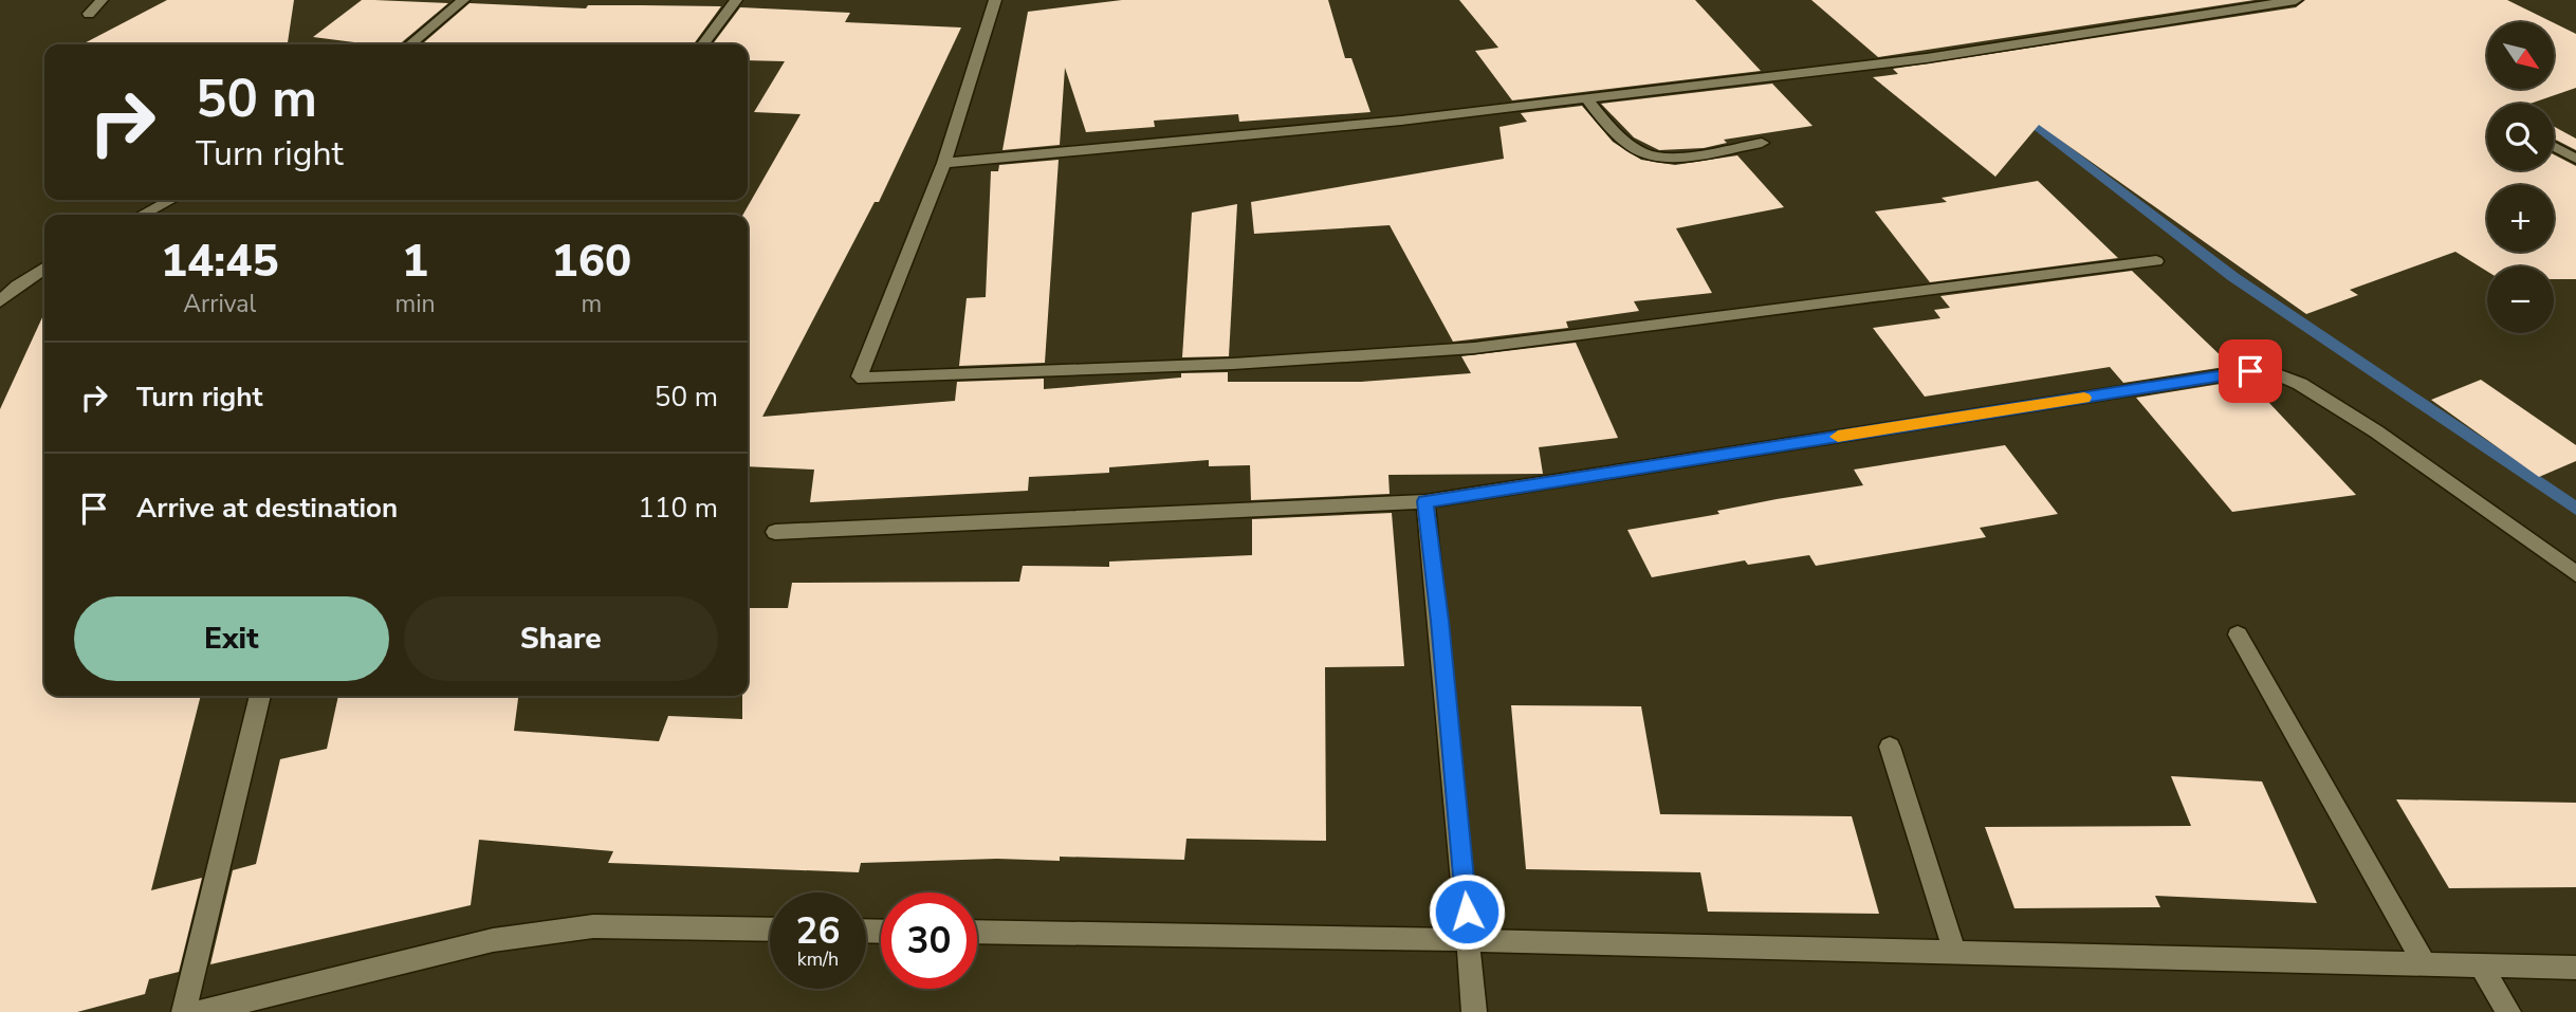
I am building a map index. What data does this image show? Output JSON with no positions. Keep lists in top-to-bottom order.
{
  "north": "bottom right",
  "page": {
    "map_buttons": ["+", "−"],
    "turn": ["50 m", "Turn right"],
    "eta": [
      "14:45",
      "Arrival",
      "1",
      "min",
      "160",
      "m"
    ],
    "list": [
      {
        "name": "Turn right",
        "value": "50 m"
      },
      {
        "name": "Arrive at destination",
        "value": "110 m"
      }
    ],
    "buttons": ["Exit", "Share"],
    "speed": "26 km/h",
    "limit": "30"
  }
}
